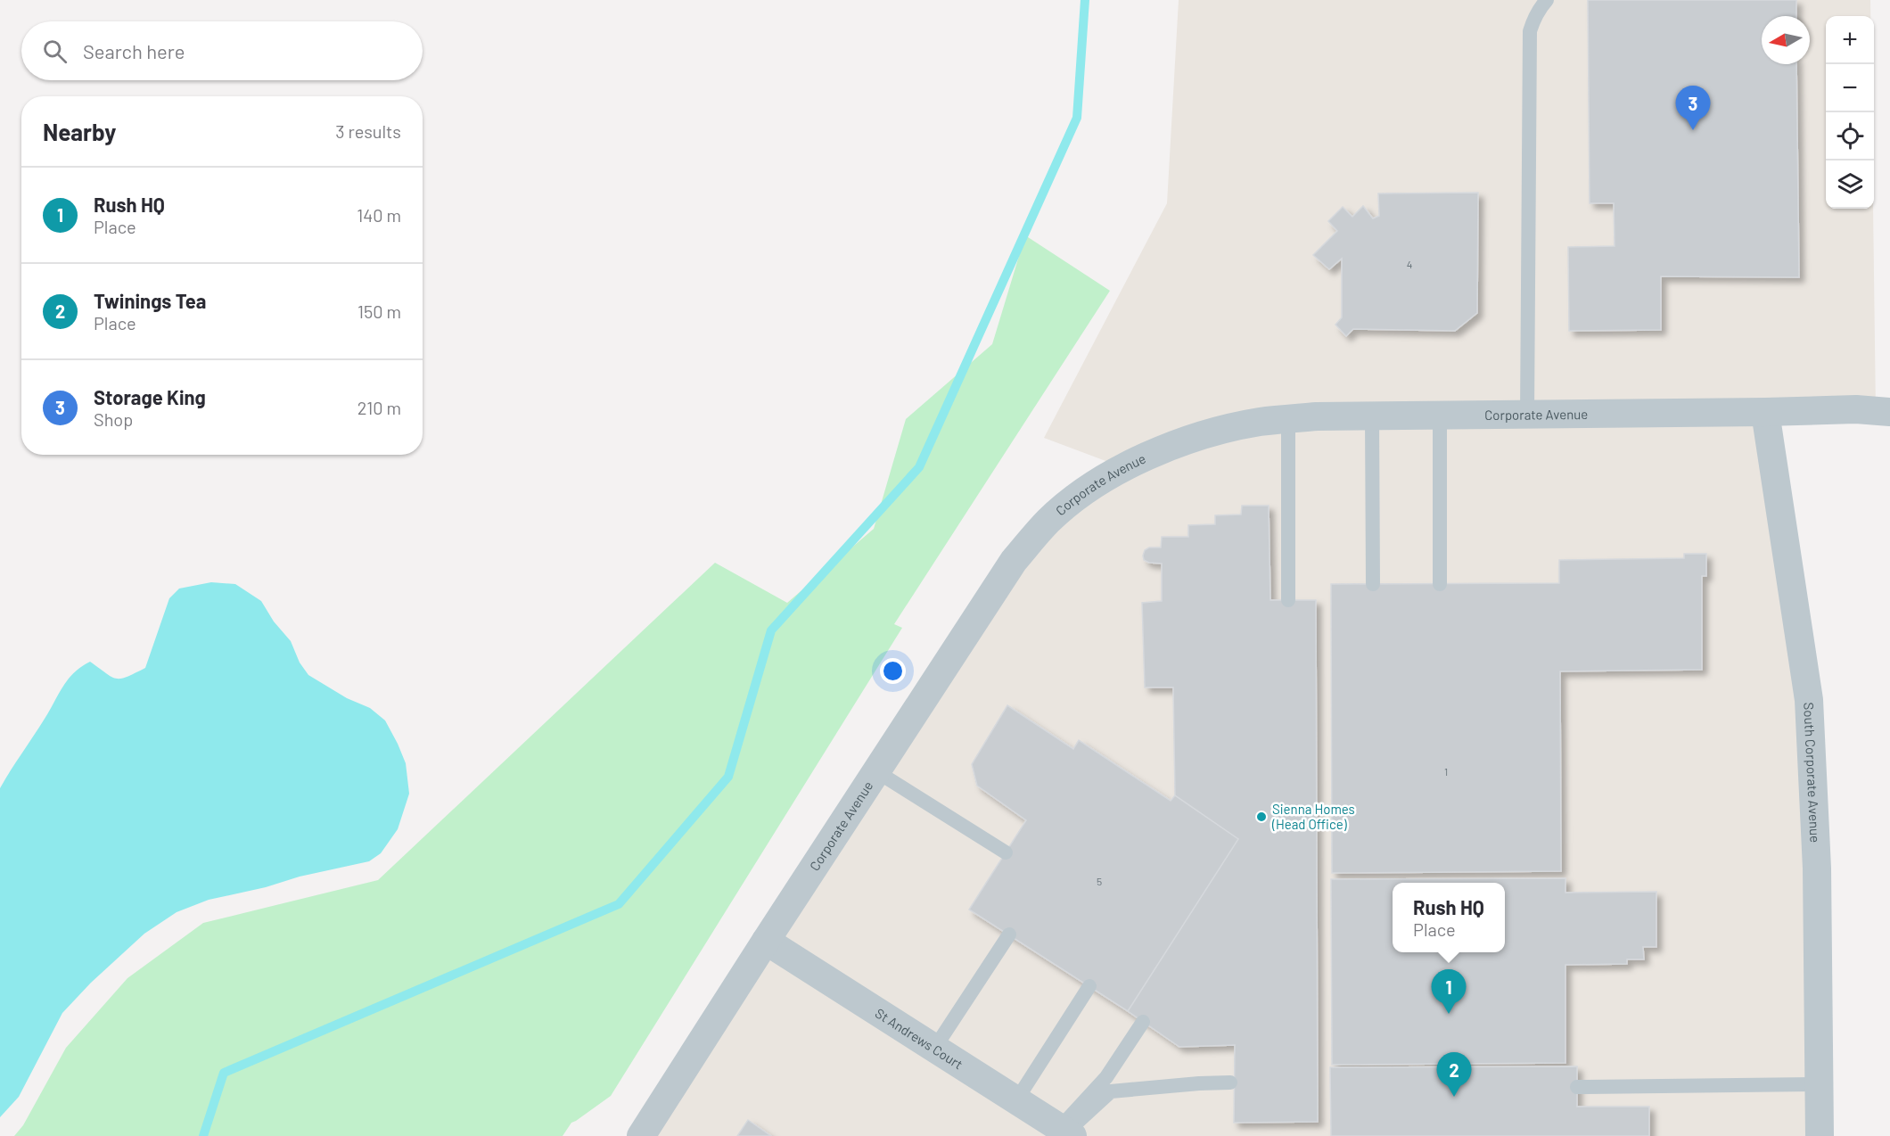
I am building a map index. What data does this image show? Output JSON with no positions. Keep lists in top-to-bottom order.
{
  "streets": {
    "street": ["Corporate Avenue", "South Corporate Avenue", "St Andrews Court"]
  },
  "crossings": [
    ["Corporate Avenue", "South Corporate Avenue"],
    ["Corporate Avenue", "St Andrews Court"]
  ],
  "places": ["Sienna Homes (Head Office)"],
  "house_numbers": ["4", "1", "5"],
  "north": "left",
  "page": {
    "map_buttons": ["+", "−"],
    "search": "Search here",
    "pins": ["3", "1", "2"],
    "heading": ["Nearby", "3 results"],
    "list": [
      {
        "mark": "1",
        "name": "Rush HQ",
        "note": "Place",
        "value": "140 m"
      },
      {
        "mark": "2",
        "name": "Twinings Tea",
        "note": "Place",
        "value": "150 m"
      },
      {
        "mark": "3",
        "name": "Storage King",
        "note": "Shop",
        "value": "210 m"
      }
    ],
    "popup": ["Rush HQ", "Place"]
  }
}
